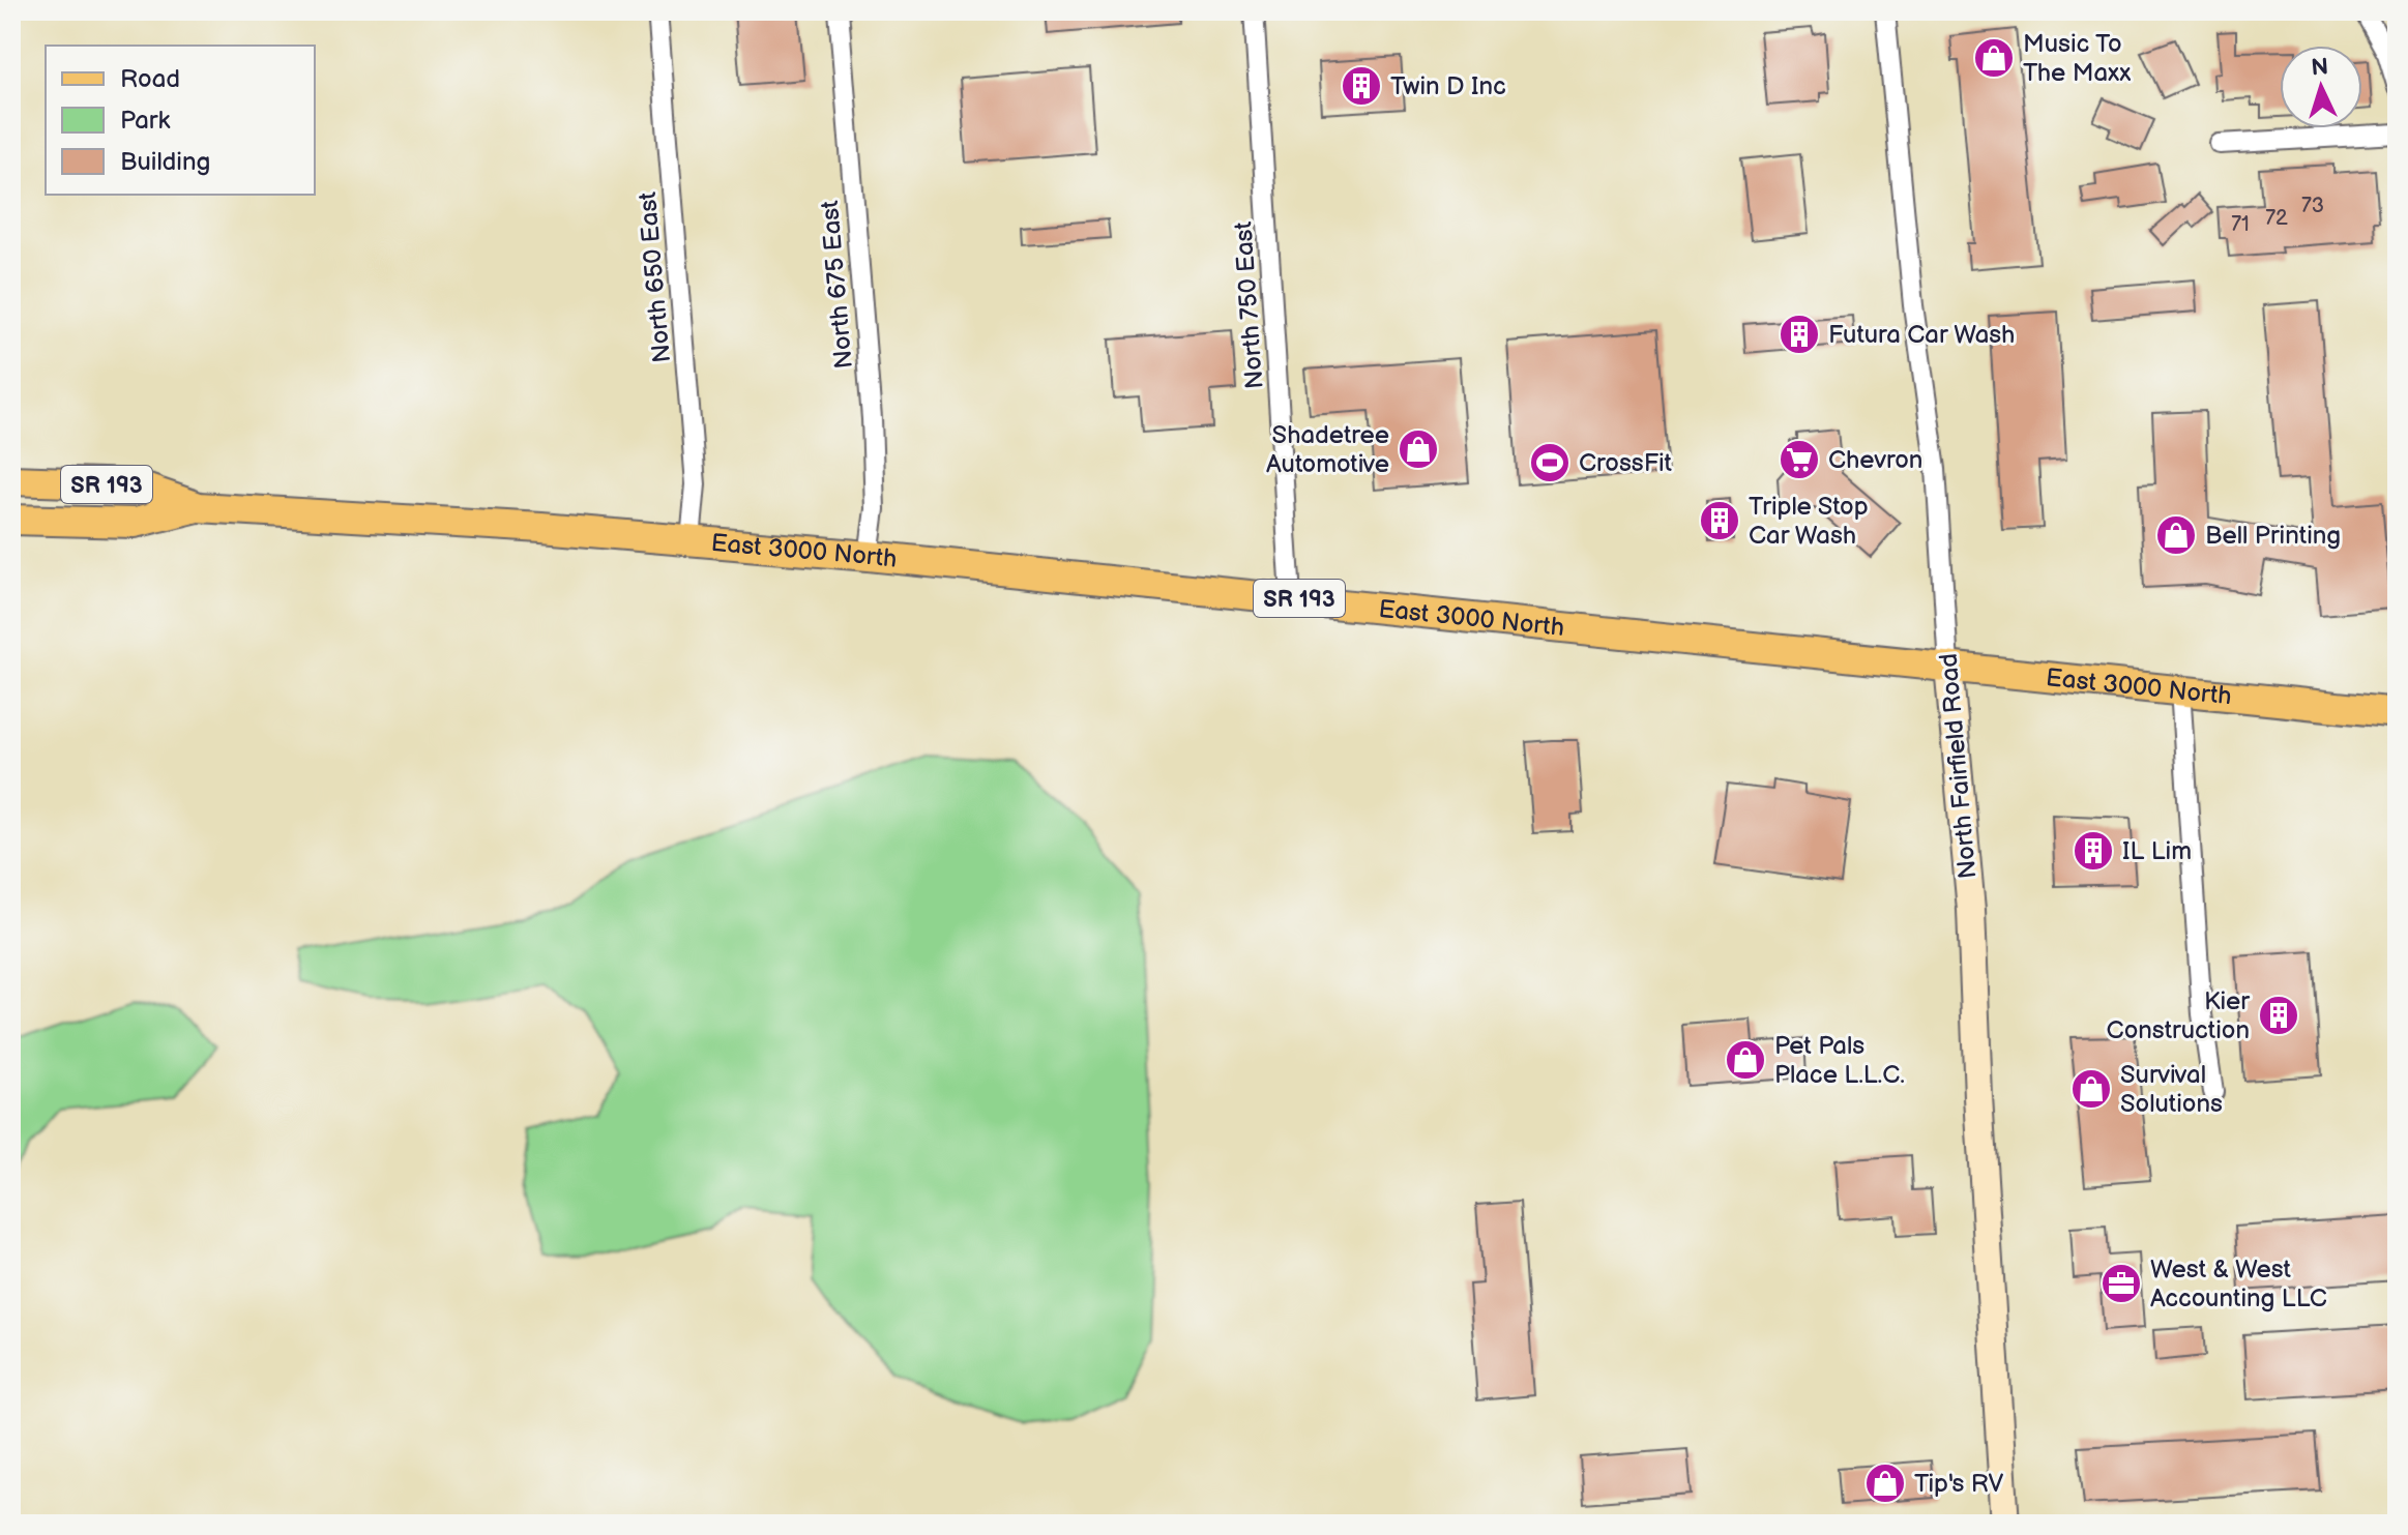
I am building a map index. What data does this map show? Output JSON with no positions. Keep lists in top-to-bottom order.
{
  "streets": {
    "main road": ["SR 193", "East 3000 North", "North Fairfield Road"],
    "street": ["North 650 East", "North 675 East", "North 750 East"]
  },
  "crossings": [
    ["North 650 East", "East 3000 North"],
    ["North 675 East", "East 3000 North"],
    ["North 750 East", "East 3000 North"],
    ["East 3000 North", "North Fairfield Road"]
  ],
  "places": {
    "shop": [
      "Music To The Maxx",
      "Shadetree Automotive",
      "Bell Printing",
      "Pet Pals Place L.L.C.",
      "Survival Solutions",
      "Tip's RV"
    ],
    "building": [
      "Twin D Inc",
      "Futura Car Wash",
      "Triple Stop Car Wash",
      "IL Lim",
      "Kier Construction"
    ],
    "supermarket": ["Chevron"],
    "sports": ["CrossFit"],
    "office": ["West & West Accounting LLC"]
  },
  "house_numbers": ["73", "72", "71"],
  "legend": ["Road", "Park", "Building"],
  "north": "top"
}
